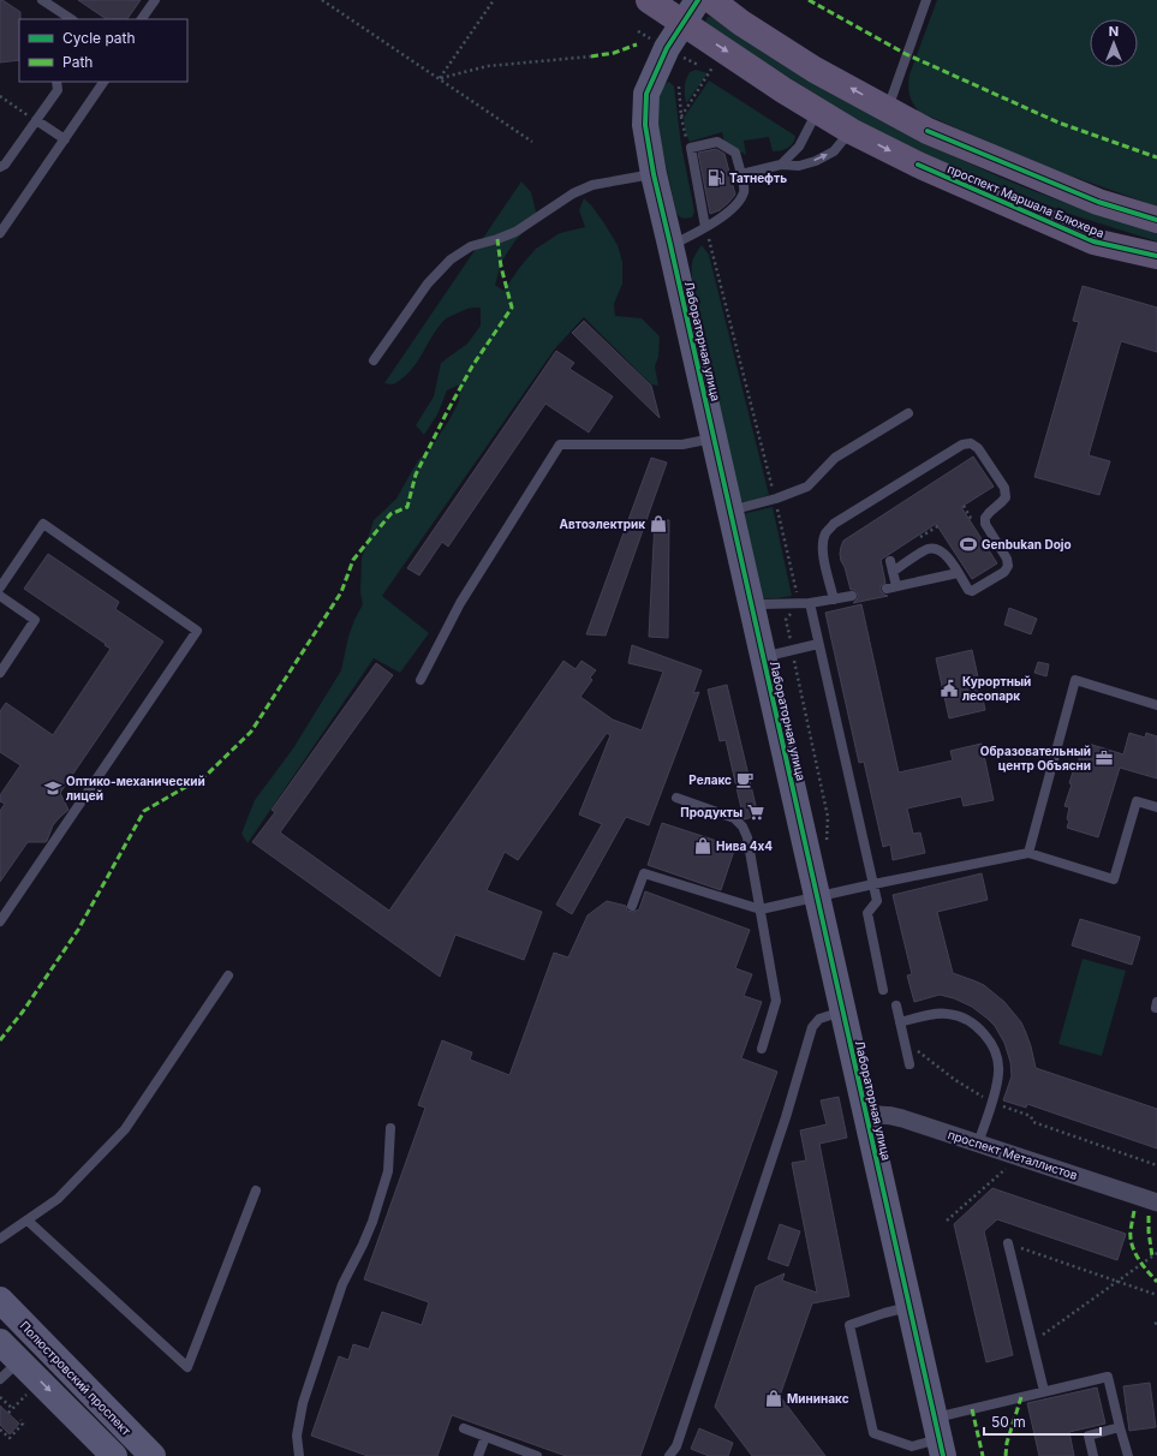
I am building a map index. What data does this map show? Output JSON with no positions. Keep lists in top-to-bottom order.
{
  "streets": {
    "main road": ["проспект Маршала Блюхера"],
    "street": ["Лабораторная улица", "проспект Металлистов", "Полюстровский проспект"]
  },
  "crossings": [
    ["проспект Маршала Блюхера", "Лабораторная улица"],
    ["Лабораторная улица", "проспект Металлистов"]
  ],
  "places": {
    "fuel station": ["Татнефть"],
    "shop": ["Автоэлектрик", "Нива 4х4", "Мининакс"],
    "sports": ["Genbukan Dojo"],
    "public building": ["Курортный лесопарк"],
    "office": ["Образовательный центр Объясни"],
    "cafe": ["Релакс"],
    "school or university": ["Оптико-механический лицей"],
    "supermarket": ["Продукты"]
  },
  "legend": ["Cycle path", "Path"],
  "scale_bar": "50 m",
  "north": "top"
}
